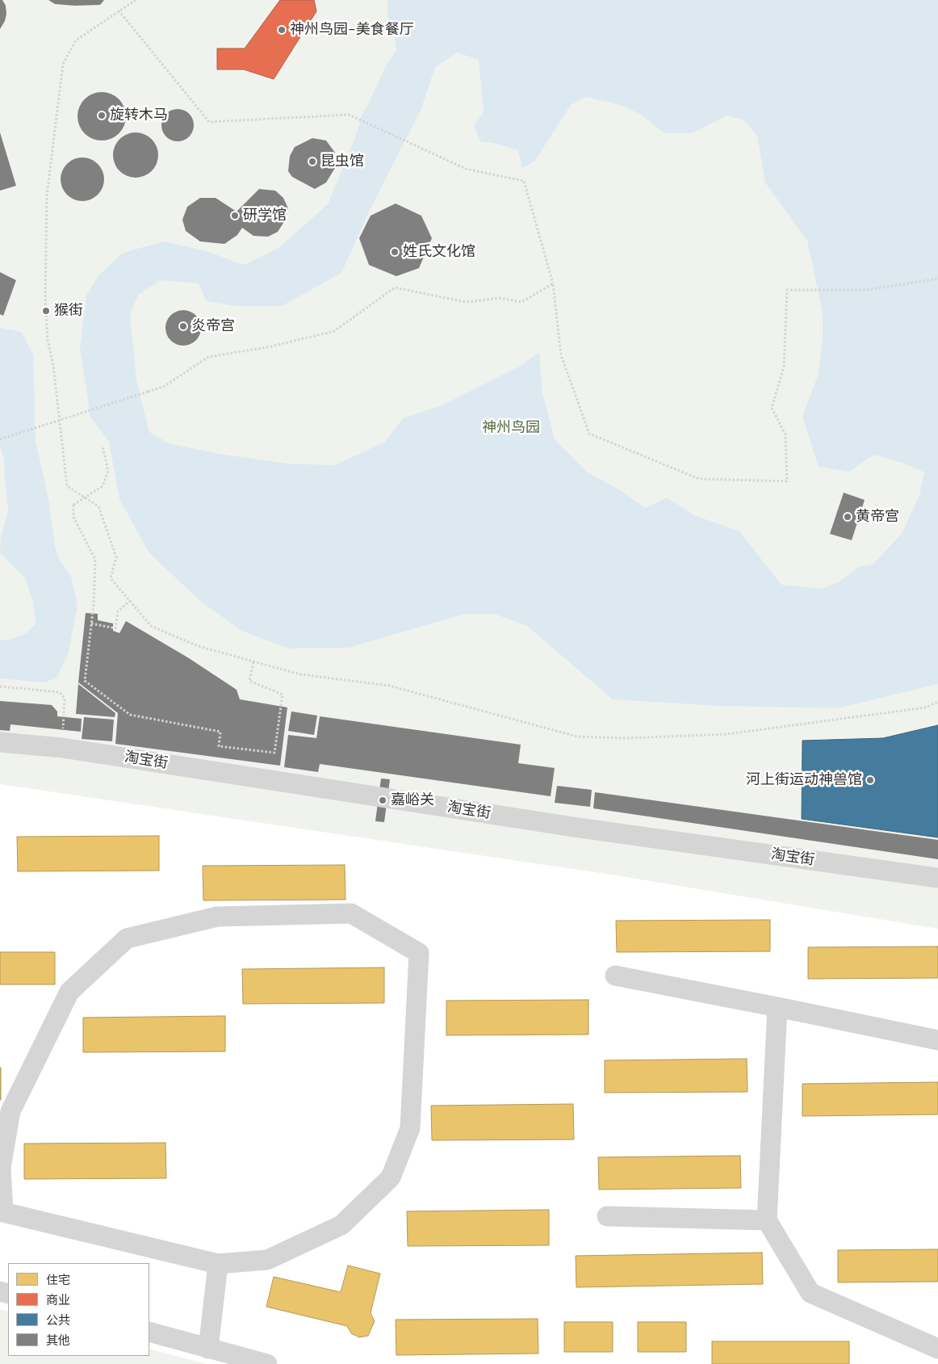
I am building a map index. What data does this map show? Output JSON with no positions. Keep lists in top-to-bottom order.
{
  "streets": {
    "street": ["淘宝街"]
  },
  "parks": ["神州鸟园"],
  "places": [
    "神州鸟园-美食餐厅",
    "旋转木马",
    "昆虫馆",
    "研学馆",
    "姓氏文化馆",
    "猴街",
    "炎帝宫",
    "黄帝宫",
    "河上街运动神兽馆",
    "嘉峪关"
  ],
  "legend": [
    "住宅",
    "商业",
    "公共",
    "其他"
  ]
}
